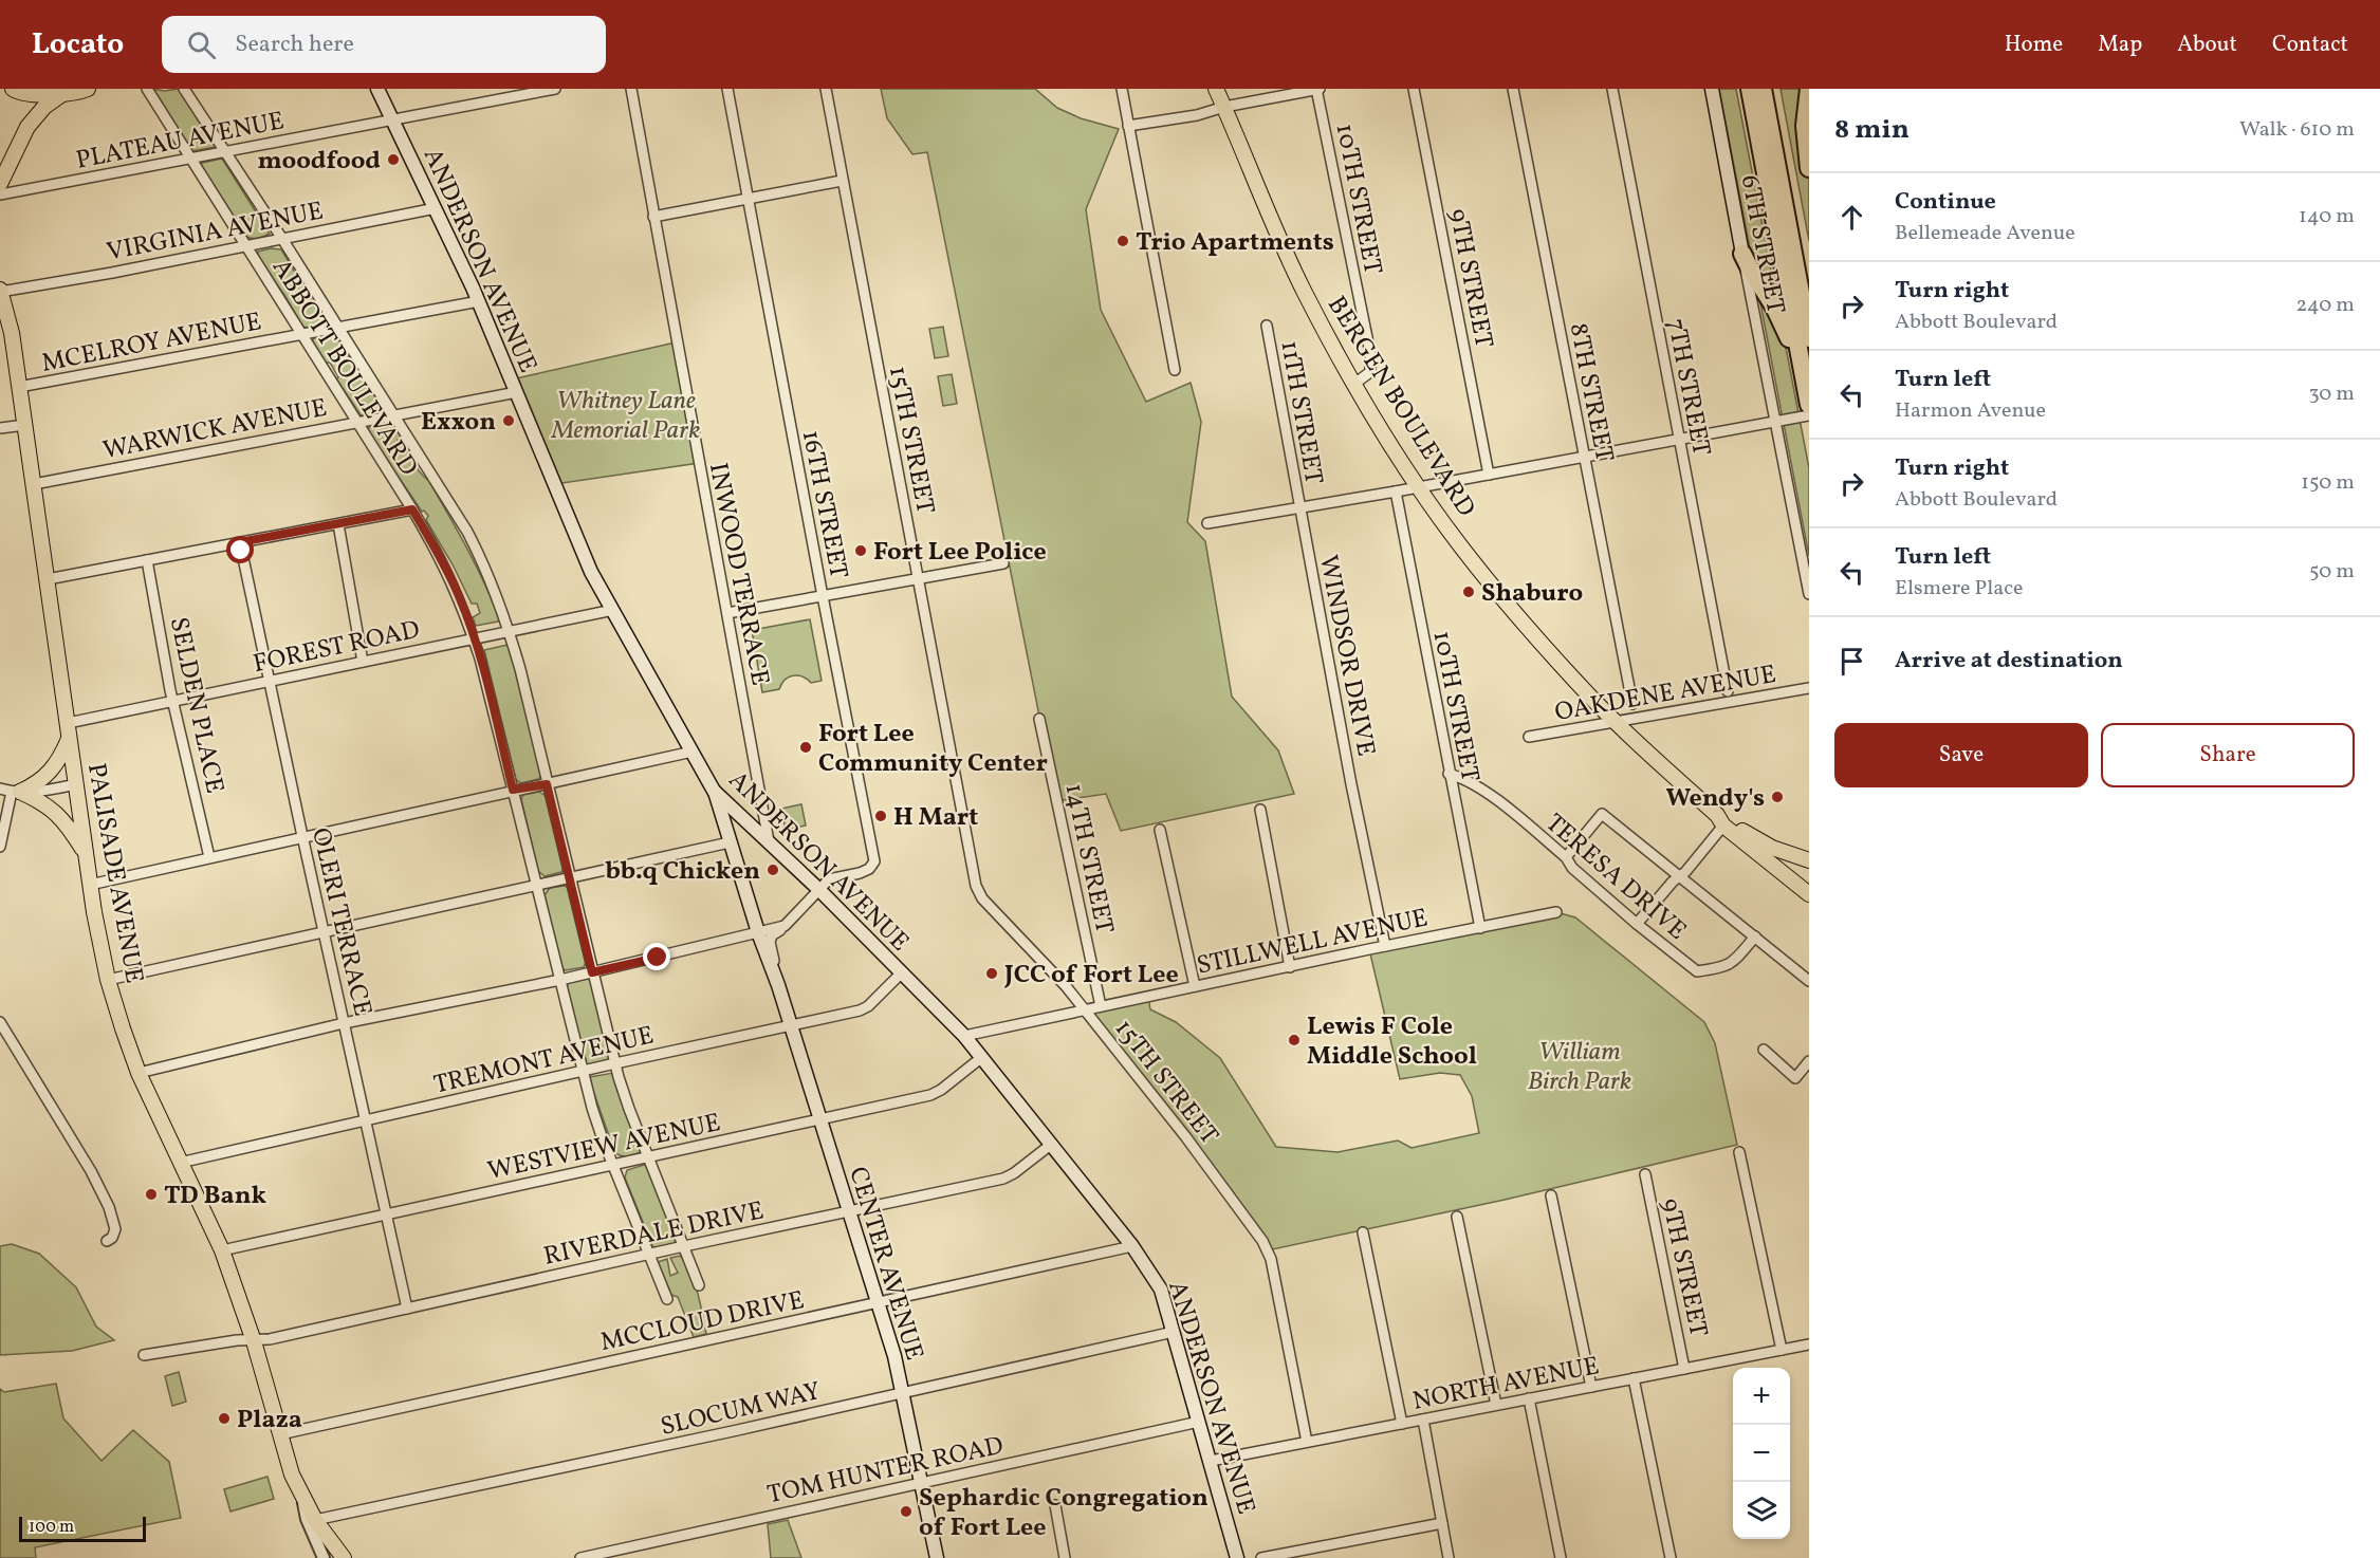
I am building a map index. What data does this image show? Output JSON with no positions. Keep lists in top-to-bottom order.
{
  "streets": {
    "main road": [
      "6TH STREET",
      "ANDERSON AVENUE",
      "BERGEN BOULEVARD",
      "PALISADE AVENUE",
      "CENTER AVENUE"
    ],
    "street": [
      "PLATEAU AVENUE",
      "10TH STREET",
      "VIRGINIA AVENUE",
      "9TH STREET",
      "MCELROY AVENUE",
      "ABBOTT BOULEVARD",
      "7TH STREET",
      "8TH STREET",
      "11TH STREET",
      "WARWICK AVENUE",
      "15TH STREET",
      "16TH STREET",
      "INWOOD TERRACE",
      "FOREST ROAD",
      "WINDSOR DRIVE",
      "OAKDENE AVENUE",
      "SELDEN PLACE",
      "14TH STREET",
      "TERESA DRIVE",
      "OLERI TERRACE",
      "STILLWELL AVENUE",
      "TREMONT AVENUE",
      "WESTVIEW AVENUE",
      "RIVERDALE DRIVE",
      "MCCLOUD DRIVE",
      "NORTH AVENUE",
      "SLOCUM WAY",
      "TOM HUNTER ROAD"
    ]
  },
  "crossings": [
    ["PLATEAU AVENUE", "ANDERSON AVENUE"],
    ["PLATEAU AVENUE", "ABBOTT BOULEVARD"],
    ["10TH STREET", "BERGEN BOULEVARD"],
    ["10TH STREET", "TERESA DRIVE"],
    ["10TH STREET", "STILLWELL AVENUE"],
    ["VIRGINIA AVENUE", "ANDERSON AVENUE"],
    ["VIRGINIA AVENUE", "ABBOTT BOULEVARD"],
    ["VIRGINIA AVENUE", "PALISADE AVENUE"],
    ["ANDERSON AVENUE", "MCELROY AVENUE"],
    ["ANDERSON AVENUE", "WARWICK AVENUE"],
    ["ANDERSON AVENUE", "16TH STREET"],
    ["ANDERSON AVENUE", "INWOOD TERRACE"],
    ["ANDERSON AVENUE", "FOREST ROAD"],
    ["ANDERSON AVENUE", "STILLWELL AVENUE"],
    ["ANDERSON AVENUE", "TREMONT AVENUE"],
    ["ANDERSON AVENUE", "WESTVIEW AVENUE"],
    ["ANDERSON AVENUE", "RIVERDALE DRIVE"],
    ["ANDERSON AVENUE", "CENTER AVENUE"],
    ["ANDERSON AVENUE", "MCCLOUD DRIVE"],
    ["ANDERSON AVENUE", "NORTH AVENUE"],
    ["ANDERSON AVENUE", "SLOCUM WAY"],
    ["ANDERSON AVENUE", "TOM HUNTER ROAD"],
    ["9TH STREET", "NORTH AVENUE"],
    ["MCELROY AVENUE", "ABBOTT BOULEVARD"],
    ["MCELROY AVENUE", "PALISADE AVENUE"],
    ["ABBOTT BOULEVARD", "WARWICK AVENUE"],
    ["ABBOTT BOULEVARD", "FOREST ROAD"],
    ["ABBOTT BOULEVARD", "TREMONT AVENUE"],
    ["ABBOTT BOULEVARD", "WESTVIEW AVENUE"],
    ["ABBOTT BOULEVARD", "RIVERDALE DRIVE"],
    ["BERGEN BOULEVARD", "OAKDENE AVENUE"],
    ["11TH STREET", "WINDSOR DRIVE"],
    ["WARWICK AVENUE", "PALISADE AVENUE"],
    ["15TH STREET", "STILLWELL AVENUE"],
    ["15TH STREET", "NORTH AVENUE"],
    ["FOREST ROAD", "SELDEN PLACE"],
    ["FOREST ROAD", "PALISADE AVENUE"],
    ["FOREST ROAD", "OLERI TERRACE"],
    ["WINDSOR DRIVE", "STILLWELL AVENUE"],
    ["14TH STREET", "STILLWELL AVENUE"],
    ["PALISADE AVENUE", "TREMONT AVENUE"],
    ["PALISADE AVENUE", "WESTVIEW AVENUE"],
    ["PALISADE AVENUE", "RIVERDALE DRIVE"],
    ["PALISADE AVENUE", "MCCLOUD DRIVE"],
    ["PALISADE AVENUE", "SLOCUM WAY"],
    ["OLERI TERRACE", "TREMONT AVENUE"],
    ["OLERI TERRACE", "WESTVIEW AVENUE"],
    ["OLERI TERRACE", "RIVERDALE DRIVE"],
    ["TREMONT AVENUE", "CENTER AVENUE"],
    ["WESTVIEW AVENUE", "CENTER AVENUE"],
    ["RIVERDALE DRIVE", "CENTER AVENUE"],
    ["CENTER AVENUE", "MCCLOUD DRIVE"],
    ["CENTER AVENUE", "SLOCUM WAY"],
    ["CENTER AVENUE", "TOM HUNTER ROAD"]
  ],
  "parks": ["Whitney Lane Memorial Park", "William Birch Park"],
  "places": [
    "moodfood",
    "Trio Apartments",
    "Exxon",
    "Fort Lee Police",
    "Shaburo",
    "Fort Lee Community Center",
    "Wendy's",
    "H Mart",
    "bb.q Chicken",
    "JCC of Fort Lee",
    "Lewis F Cole Middle School",
    "TD Bank",
    "Plaza",
    "Sephardic Congregation of Fort Lee"
  ],
  "scale_bar": "100 m",
  "page": {
    "header": "Locato",
    "search": "Search here",
    "nav": [
      "Home",
      "Map",
      "About",
      "Contact"
    ],
    "heading": ["8 min", "Walk · 610 m"],
    "list": [
      ["Continue", "Bellemeade Avenue", "140 m"],
      ["Turn right", "Abbott Boulevard", "240 m"],
      ["Turn left", "Harmon Avenue", "30 m"],
      ["Turn right", "Abbott Boulevard", "150 m"],
      ["Turn left", "Elsmere Place", "50 m"],
      "Arrive at destination"
    ],
    "buttons": ["Save", "Share"],
    "map_buttons": ["+", "−"],
    "scale": "100 m"
  }
}
